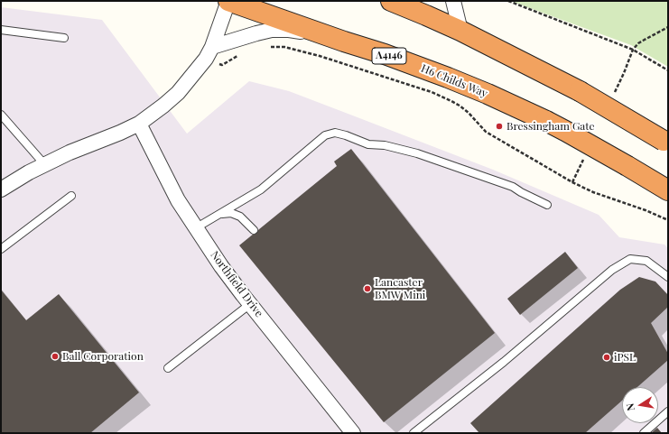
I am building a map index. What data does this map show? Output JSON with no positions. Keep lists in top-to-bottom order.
{
  "streets": {
    "highway": ["A4146", "H6 Childs Way"],
    "street": ["Northfield Drive"]
  },
  "places": [
    "Bressingham Gate",
    "Lancaster BMW Mini",
    "Ball Corporation",
    "iPSL"
  ],
  "north": "left"
}
